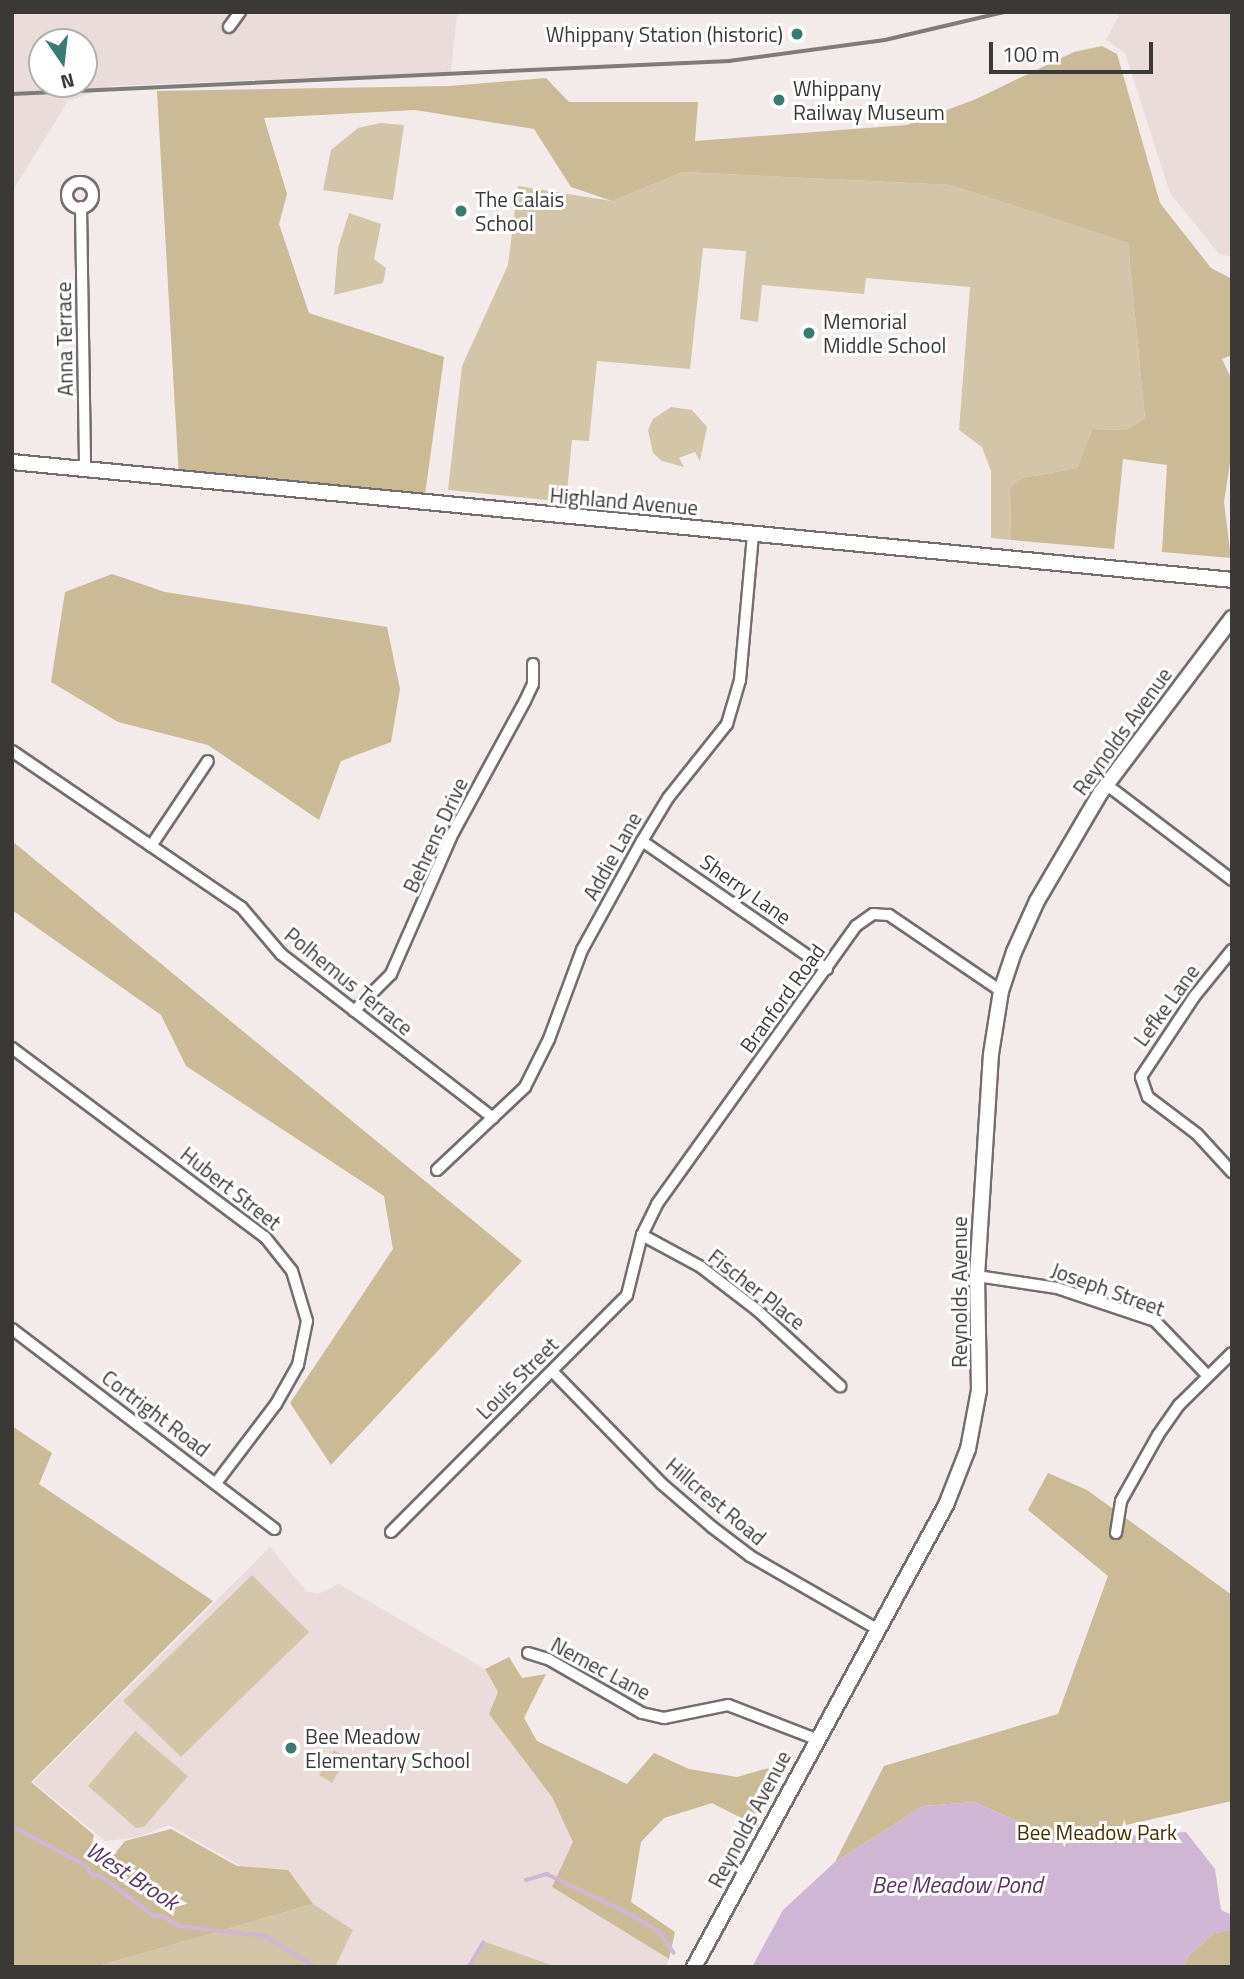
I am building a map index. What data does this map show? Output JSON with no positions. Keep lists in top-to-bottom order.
{
  "streets": {
    "street": [
      "Anna Terrace",
      "Highland Avenue",
      "Reynolds Avenue",
      "Behrens Drive",
      "Addie Lane",
      "Sherry Lane",
      "Polhemus Terrace",
      "Branford Road",
      "Lefke Lane",
      "Hubert Street",
      "Fischer Place",
      "Joseph Street",
      "Louis Street",
      "Cortright Road",
      "Hillcrest Road",
      "Nemec Lane"
    ]
  },
  "crossings": [
    ["Anna Terrace", "Highland Avenue"],
    ["Highland Avenue", "Addie Lane"],
    ["Reynolds Avenue", "Branford Road"],
    ["Reynolds Avenue", "Joseph Street"],
    ["Reynolds Avenue", "Hillcrest Road"],
    ["Reynolds Avenue", "Nemec Lane"],
    ["Behrens Drive", "Polhemus Terrace"],
    ["Addie Lane", "Sherry Lane"],
    ["Addie Lane", "Polhemus Terrace"],
    ["Sherry Lane", "Branford Road"],
    ["Branford Road", "Fischer Place"],
    ["Branford Road", "Louis Street"],
    ["Hubert Street", "Cortright Road"],
    ["Fischer Place", "Louis Street"],
    ["Louis Street", "Hillcrest Road"]
  ],
  "water": ["West Brook", "Bee Meadow Pond"],
  "parks": ["Bee Meadow Park"],
  "places": [
    "Whippany Station (historic)",
    "Whippany Railway Museum",
    "The Calais School",
    "Memorial Middle School",
    "Bee Meadow Elementary School"
  ],
  "scale_bar": "100 m",
  "north": "bottom"
}
